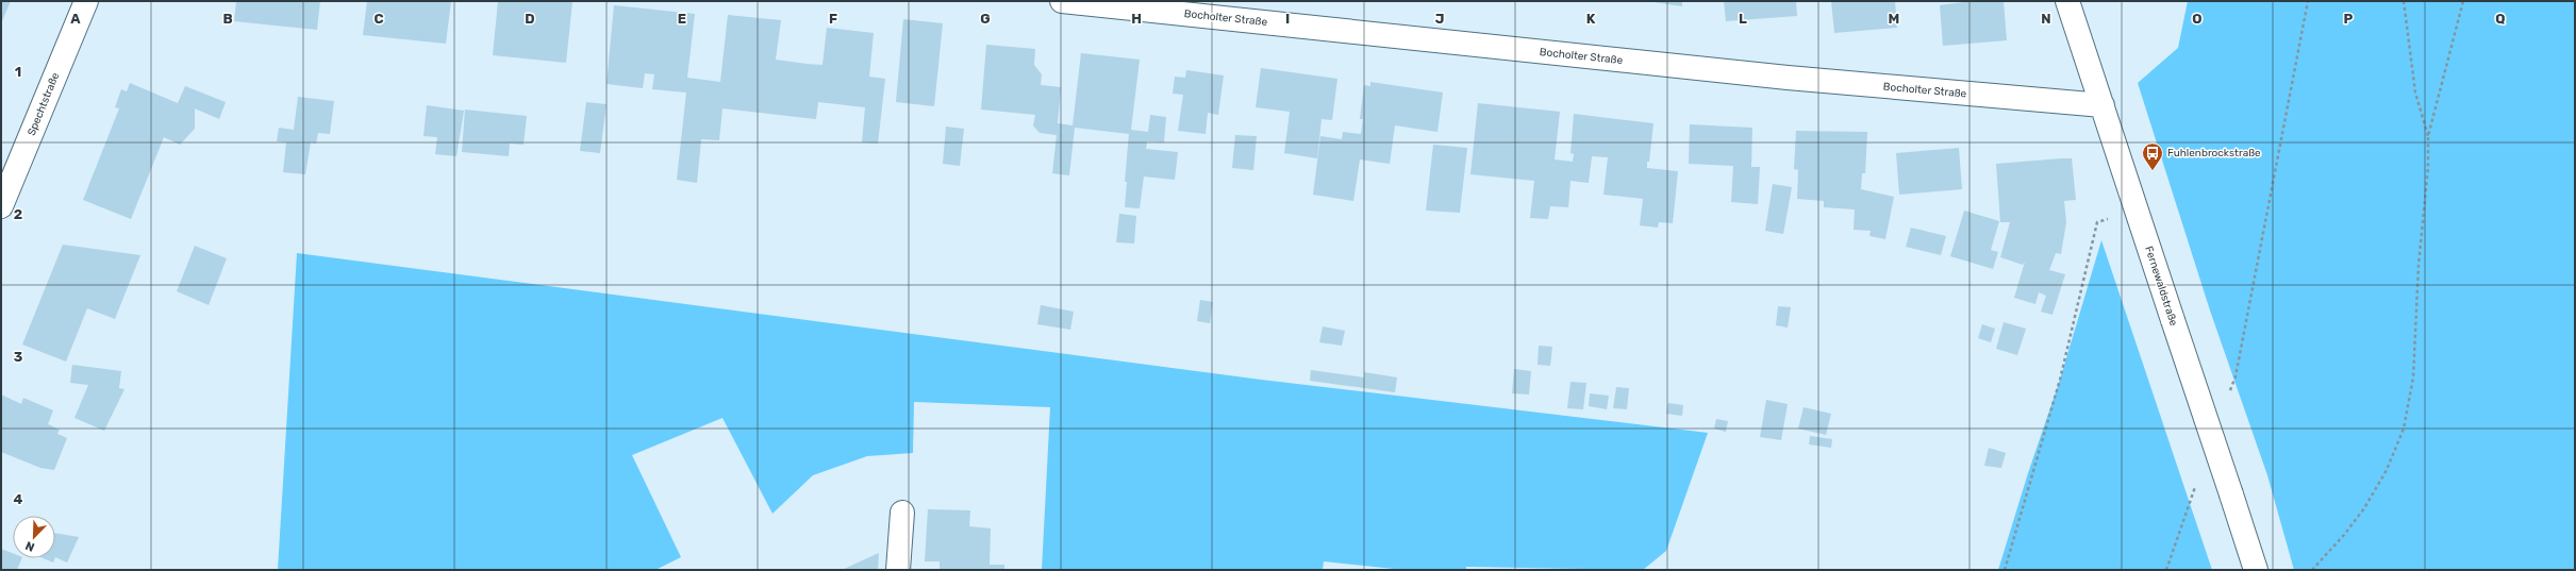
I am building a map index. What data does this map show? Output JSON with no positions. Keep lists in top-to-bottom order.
{
  "streets": {
    "street": ["Bocholter Straße", "Spechtstraße", "Fernewaldstraße"]
  },
  "crossings": [
    ["Bocholter Straße", "Fernewaldstraße"]
  ],
  "places": {
    "bus stop": ["Fuhlenbrockstraße"]
  },
  "north": "bottom left",
  "grid": {
    "columns": [
      "A",
      "B",
      "C",
      "D",
      "E",
      "F",
      "G",
      "H",
      "I",
      "J",
      "K",
      "L",
      "M",
      "N",
      "O",
      "P",
      "Q"
    ],
    "rows": [
      "1",
      "2",
      "3",
      "4"
    ]
  }
}
